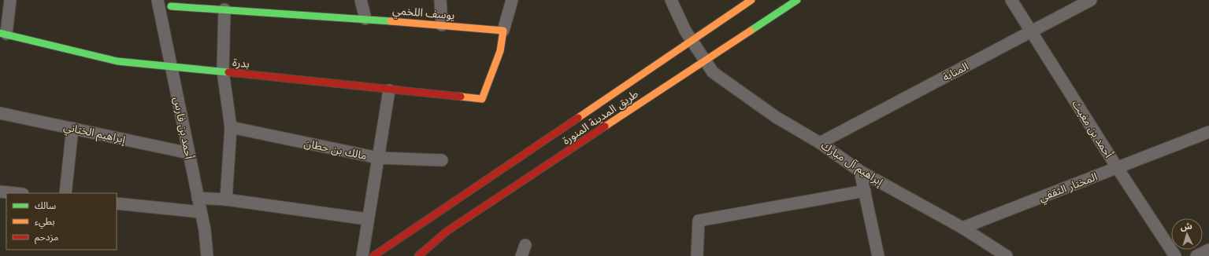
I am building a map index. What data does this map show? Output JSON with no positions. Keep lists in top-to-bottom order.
{
  "streets": {
    "main road": ["يوسف اللخمي", "بدرة", "طريق المدينة المنورة"],
    "street": [
      "المنابة",
      "أحمد بن فارس",
      "أحمد بن مغيث",
      "إبراهيم الختاني",
      "مالك بن حطان",
      "إبراهيم آل مبارك",
      "المختار الثقفي"
    ]
  },
  "crossings": [
    ["يوسف اللخمي", "بدرة"],
    ["بدرة", "أحمد بن فارس"],
    ["المنابة", "أحمد بن مغيث"],
    ["المنابة", "إبراهيم آل مبارك"],
    ["طريق المدينة المنورة", "إبراهيم آل مبارك"],
    ["أحمد بن فارس", "إبراهيم الختاني"],
    ["أحمد بن مغيث", "المختار الثقفي"],
    ["إبراهيم آل مبارك", "المختار الثقفي"]
  ],
  "legend": ["سالك", "بطيء", "مزدحم"],
  "north": "top"
}
